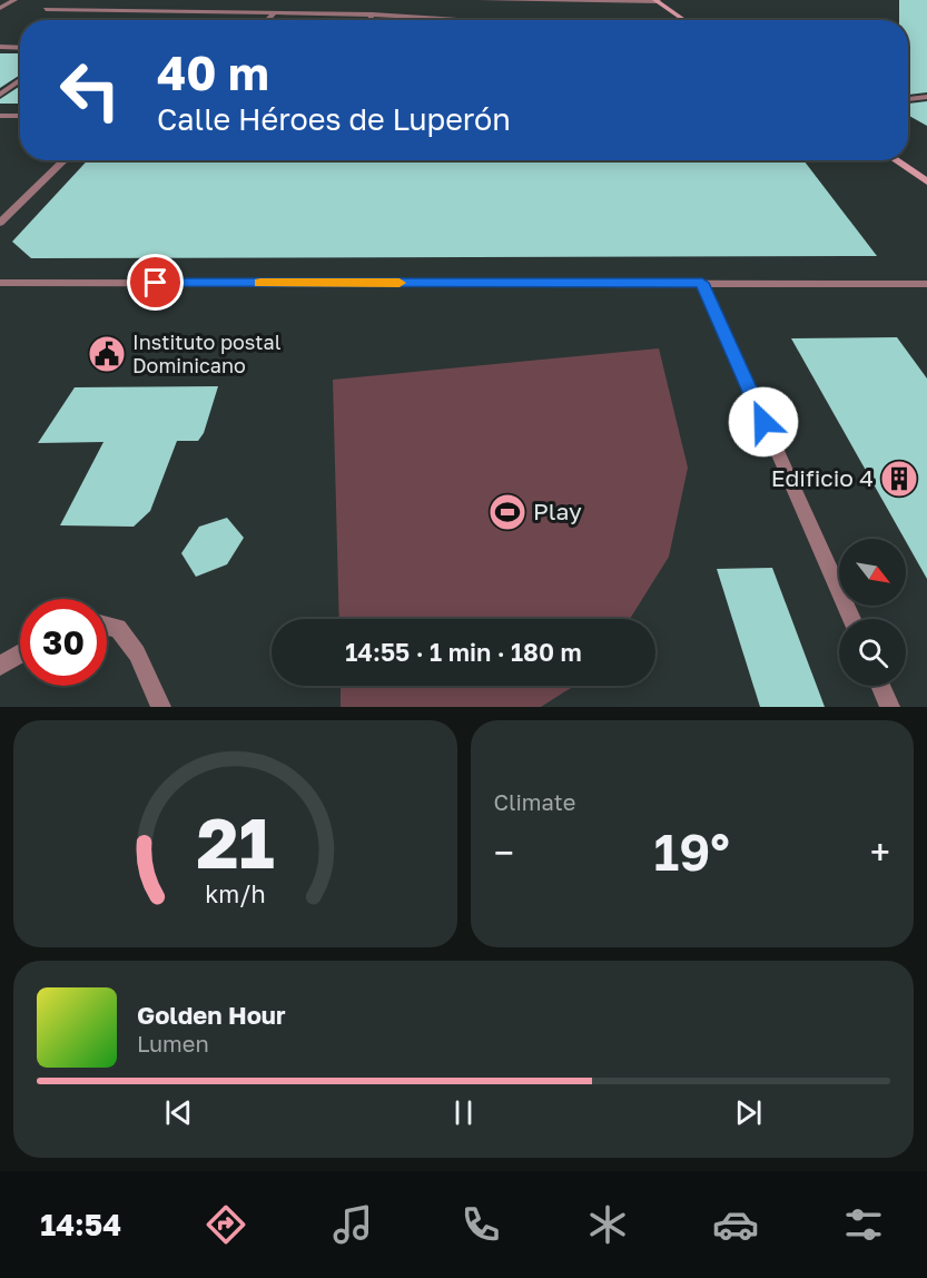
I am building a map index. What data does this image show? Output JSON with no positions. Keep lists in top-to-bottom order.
{
  "places": {
    "public building": ["Instituto postal Dominicano"],
    "building": ["Edificio 4"],
    "sports": ["Play"]
  },
  "north": "bottom right",
  "page": {
    "turn": ["40 m", "Calle Héroes de Luperón"],
    "limit": "30",
    "trip": "14:55 · 1 min · 180 m",
    "tile": "Climate",
    "heat": ["−", "19°", "+"],
    "song": ["Golden Hour", "Lumen"],
    "tabs": "14:54",
    "gauge": ["21", "km/h"]
  }
}
